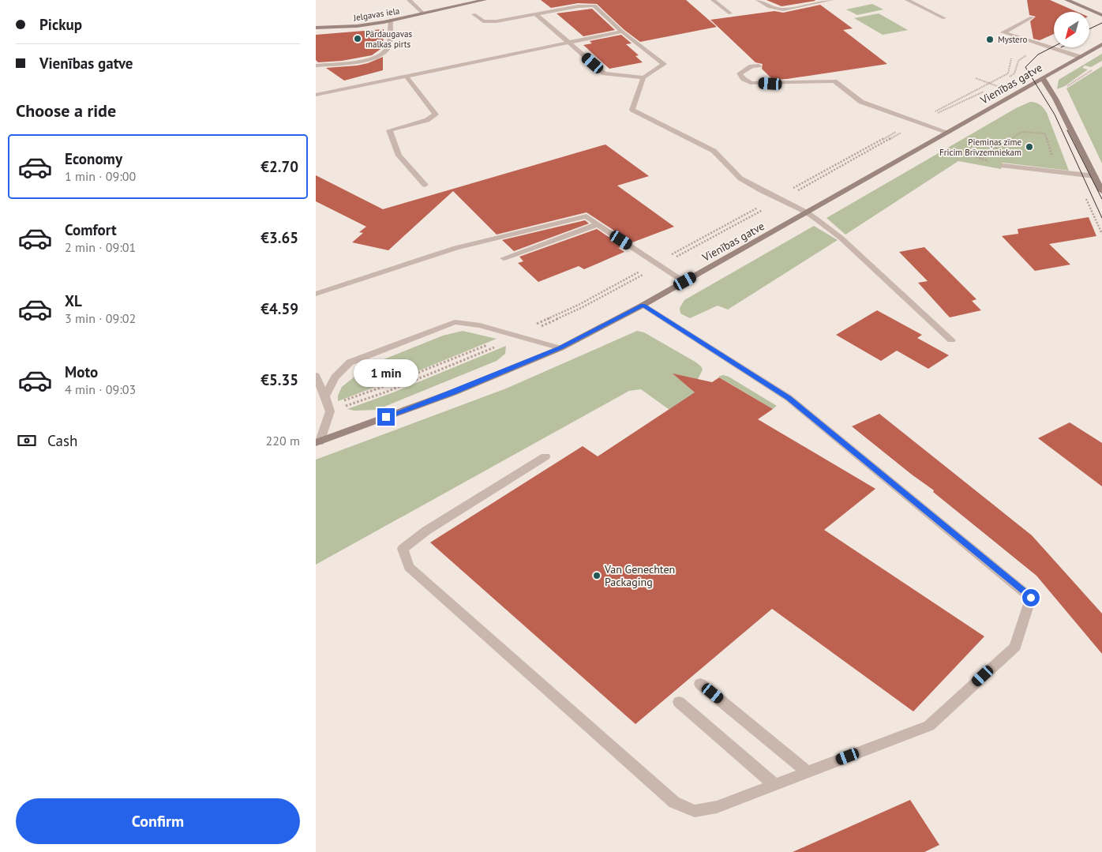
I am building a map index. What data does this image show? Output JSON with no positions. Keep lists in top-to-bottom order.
{
  "streets": {
    "main road": ["Jelgavas iela", "Vienības gatve"]
  },
  "places": [
    "Pārdaugavas malkas pirts",
    "Mystero",
    "Piemiņas zīme Fricim Brīvzemniekam",
    "Van Genechten Packaging"
  ],
  "north": "bottom left",
  "page": {
    "banner": ["Pickup", "Vienības gatve"],
    "heading": "Choose a ride",
    "list": [
      {
        "name": "Economy",
        "note": "1 min · 09:00",
        "value": "€2.70"
      },
      {
        "name": "Comfort",
        "note": "2 min · 09:01",
        "value": "€3.65"
      },
      {
        "name": "XL",
        "note": "3 min · 09:02",
        "value": "€4.59"
      },
      {
        "name": "Moto",
        "note": "4 min · 09:03",
        "value": "€5.35"
      }
    ],
    "bubble": "1 min",
    "pay": ["Cash", "220 m"],
    "buttons": "Confirm"
  }
}
